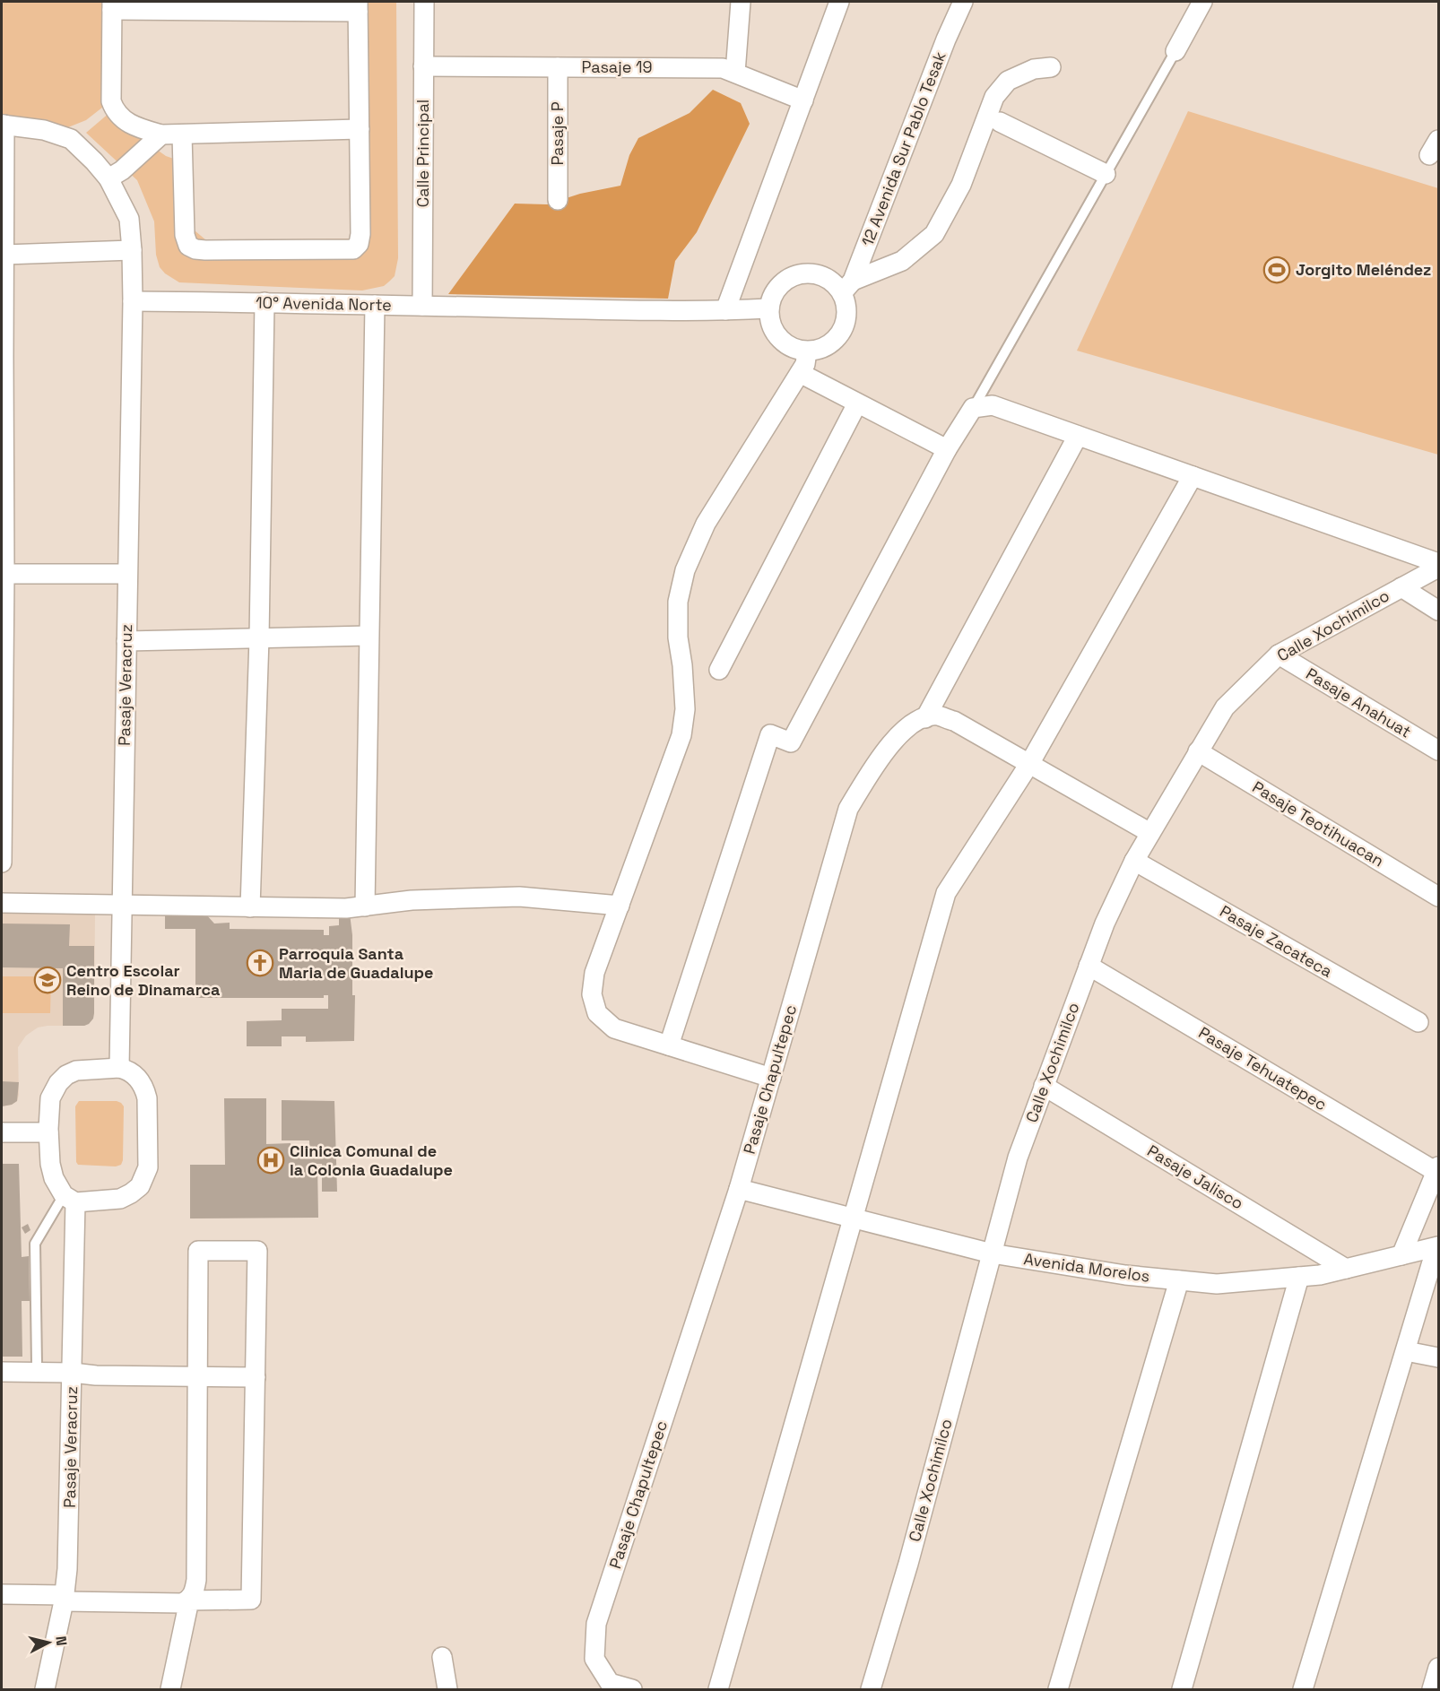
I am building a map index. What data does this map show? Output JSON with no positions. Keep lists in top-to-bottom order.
{
  "streets": {
    "street": [
      "Pasaje 19",
      "Pasaje P",
      "12 Avenida Sur Pablo Tesak",
      "Calle Principal",
      "10° Avenida Norte",
      "Calle Xochimilco",
      "Pasaje Veracruz",
      "Pasaje Anahuat",
      "Pasaje Teotihuacan",
      "Pasaje Zacateca",
      "Pasaje Tehuatepec",
      "Pasaje Chapultepec",
      "Pasaje Jalisco",
      "Avenida Morelos"
    ]
  },
  "crossings": [
    ["Pasaje 19", "Pasaje P"],
    ["Pasaje 19", "Calle Principal"],
    ["12 Avenida Sur Pablo Tesak", "10° Avenida Norte"],
    ["Calle Principal", "10° Avenida Norte"],
    ["10° Avenida Norte", "Pasaje Veracruz"],
    ["Calle Xochimilco", "Pasaje Anahuat"],
    ["Calle Xochimilco", "Pasaje Teotihuacan"],
    ["Calle Xochimilco", "Pasaje Zacateca"],
    ["Calle Xochimilco", "Pasaje Tehuatepec"],
    ["Calle Xochimilco", "Pasaje Jalisco"],
    ["Calle Xochimilco", "Avenida Morelos"],
    ["Pasaje Chapultepec", "Avenida Morelos"],
    ["Pasaje Jalisco", "Avenida Morelos"]
  ],
  "places": {
    "sports": ["Jorgito Meléndez"],
    "church": ["Parroquia Santa Maria de Guadalupe"],
    "school or university": ["Centro Escolar Reino de Dinamarca"],
    "hospital": ["Clinica Comunal de la Colonia Guadalupe"]
  },
  "north": "right"
}
